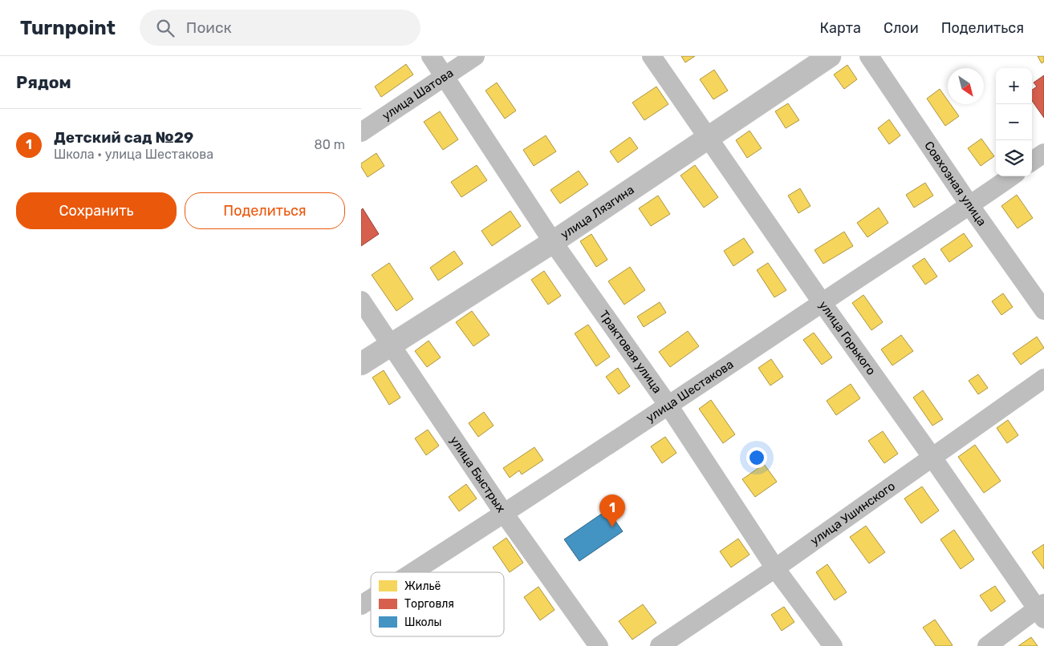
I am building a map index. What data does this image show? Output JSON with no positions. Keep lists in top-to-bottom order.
{
  "streets": {
    "main road": ["улица Лязгина"],
    "street": [
      "улица Шатова",
      "Совхозная улица",
      "улица Горького",
      "Трактовая улица",
      "улица Шестакова",
      "улица Быстрых",
      "улица Ушинского"
    ]
  },
  "crossings": [
    ["улица Шатова", "Трактовая улица"],
    ["Совхозная улица", "улица Шестакова"],
    ["улица Лязгина", "улица Горького"],
    ["улица Лязгина", "Трактовая улица"],
    ["улица Лязгина", "улица Быстрых"],
    ["улица Горького", "улица Шестакова"],
    ["улица Горького", "улица Ушинского"],
    ["Трактовая улица", "улица Шестакова"],
    ["Трактовая улица", "улица Ушинского"],
    ["улица Шестакова", "улица Быстрых"]
  ],
  "legend": ["Жильё", "Торговля", "Школы"],
  "north": "bottom right",
  "page": {
    "header": "Turnpoint",
    "search": "Поиск",
    "nav": ["Карта", "Слои", "Поделиться"],
    "heading": "Рядом",
    "map_buttons": ["+", "−"],
    "list": [
      {
        "mark": "1",
        "name": "Детский сад №29",
        "note": "Школа · улица Шестакова",
        "value": "80 m"
      }
    ],
    "buttons": ["Сохранить", "Поделиться"],
    "pins": "1"
  }
}
